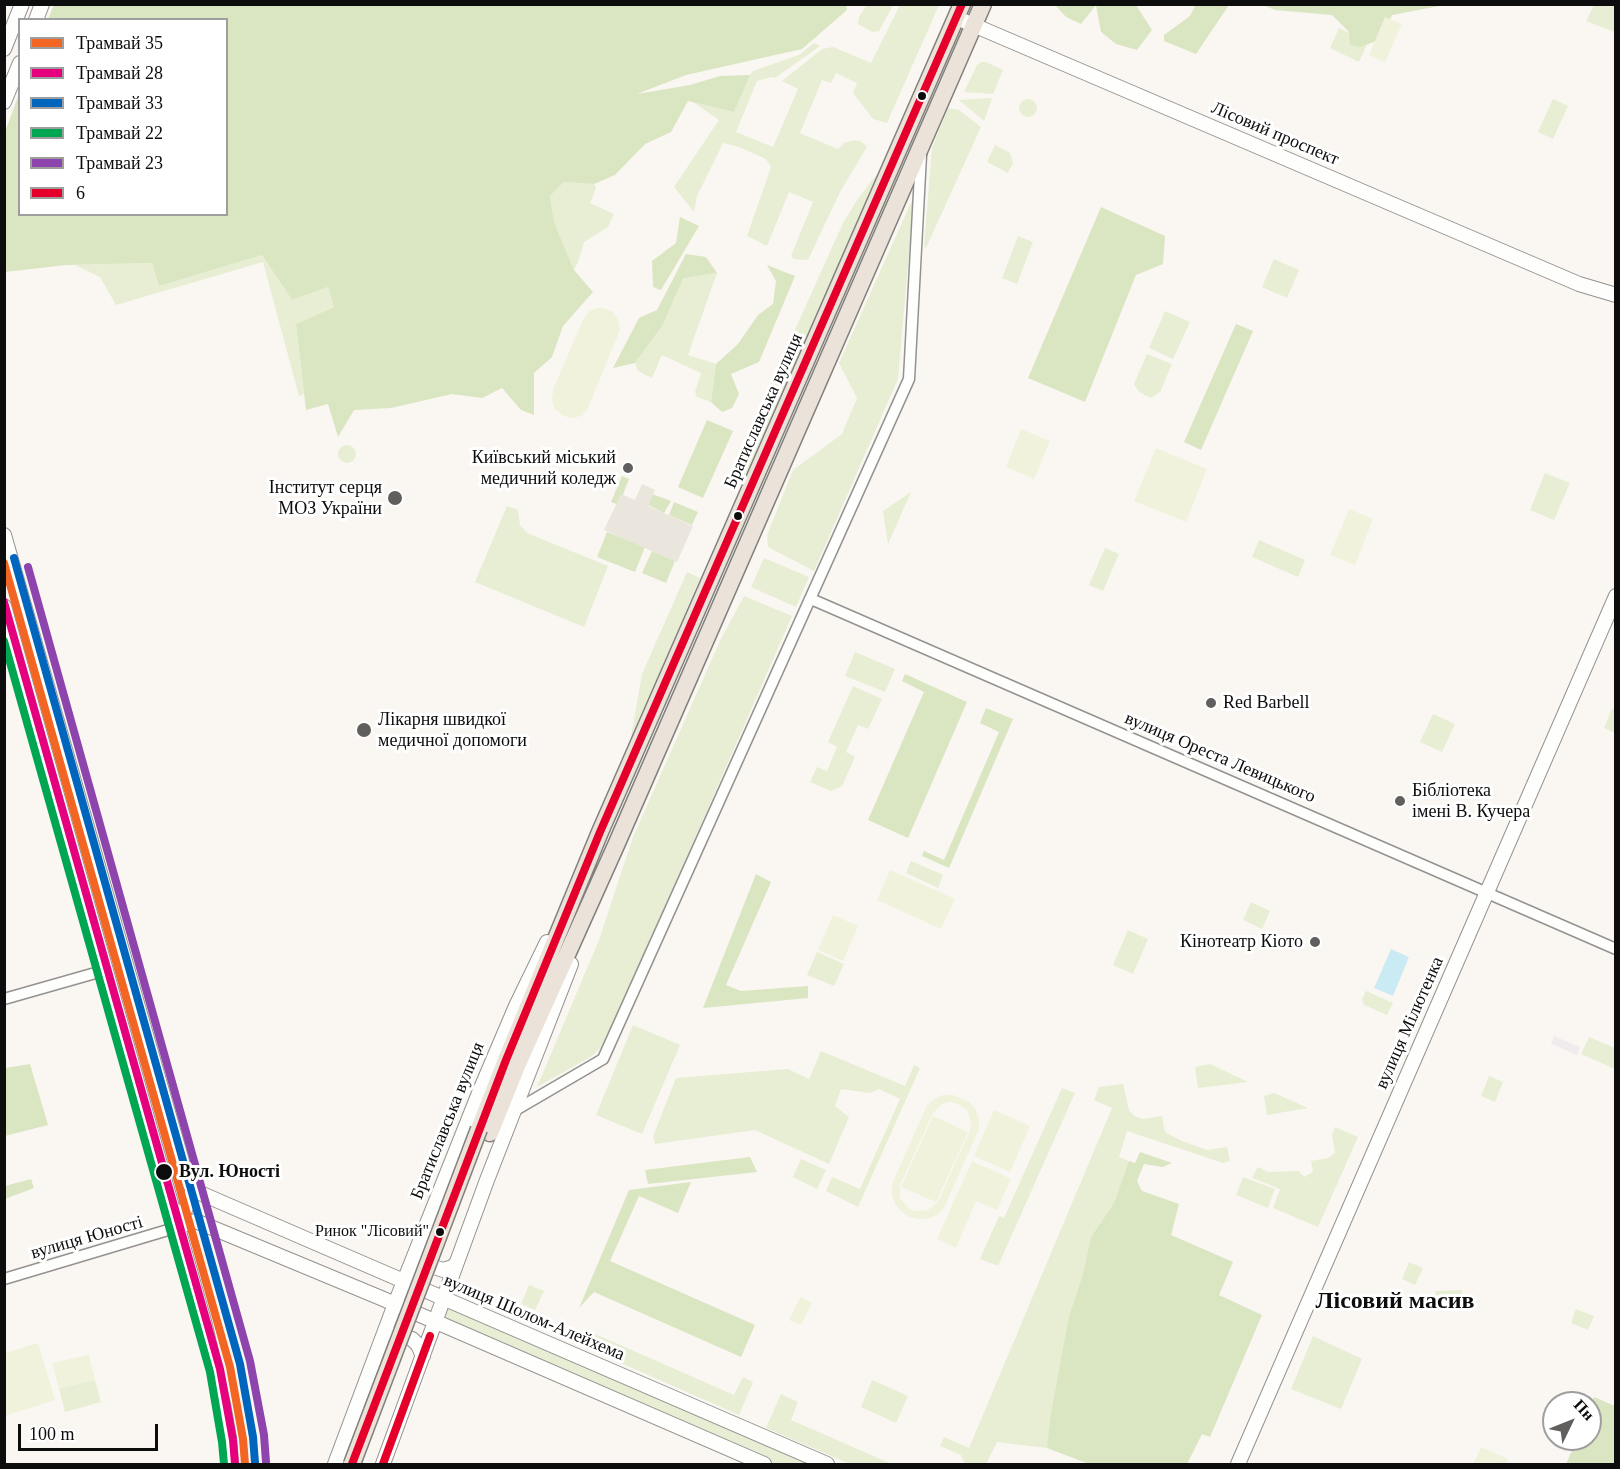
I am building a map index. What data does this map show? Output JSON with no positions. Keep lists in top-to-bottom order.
{
  "streets": {
    "main road": ["Братиславська вулиця"],
    "street": [
      "Лісовий проспект",
      "вулиця Ореста Левицького",
      "вулиця Мілютенка",
      "вулиця Юності",
      "вулиця Шолом-Алейхема"
    ]
  },
  "crossings": [
    ["Лісовий проспект", "Братиславська вулиця"],
    ["Братиславська вулиця", "вулиця Шолом-Алейхема"],
    ["вулиця Ореста Левицького", "вулиця Мілютенка"]
  ],
  "districts": ["Лісовий масив"],
  "places": [
    "Київський міський медичний коледж",
    "Інститут серця МОЗ України",
    "Red Barbell",
    "Лікарня швидкої медичної допомоги",
    "Бібліотека імені В. Кучера",
    "Кінотеатр Кіото",
    "Вул. Юності",
    "Ринок \"Лісовий\""
  ],
  "lines": [
    "transit line 6",
    "tram line 33",
    "tram line 35",
    "tram line 23",
    "tram line 28",
    "tram line 22"
  ],
  "legend": [
    "Трамвай 35",
    "Трамвай 28",
    "Трамвай 33",
    "Трамвай 22",
    "Трамвай 23",
    "6"
  ],
  "scale_bar": "100 m",
  "north": "top right"
}
